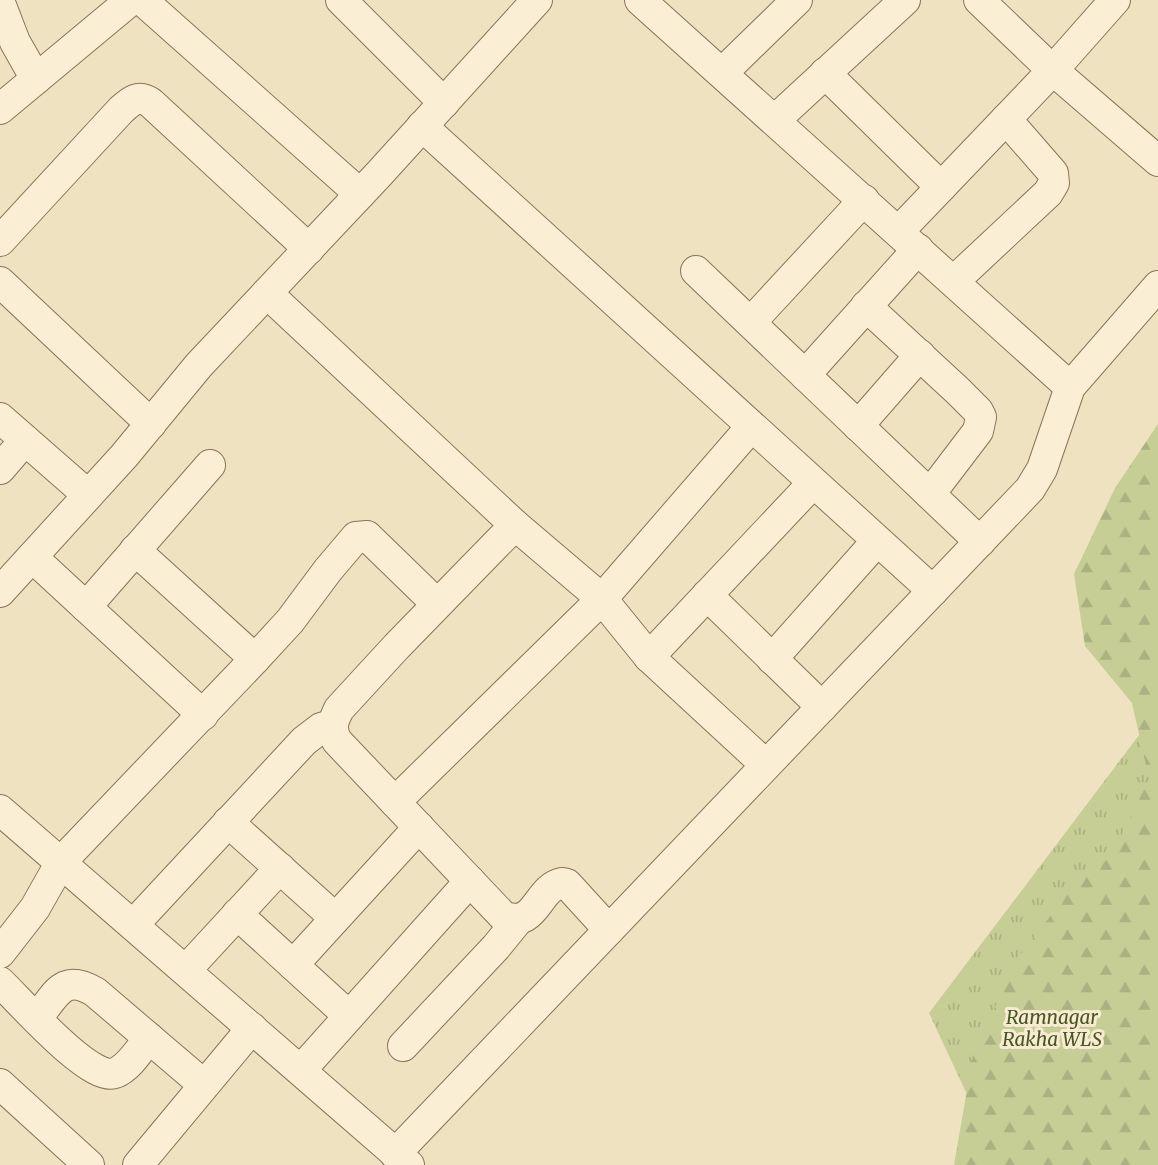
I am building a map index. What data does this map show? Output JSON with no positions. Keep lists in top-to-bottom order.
{
  "parks": ["Ramnagar Rakha WLS"]
}
